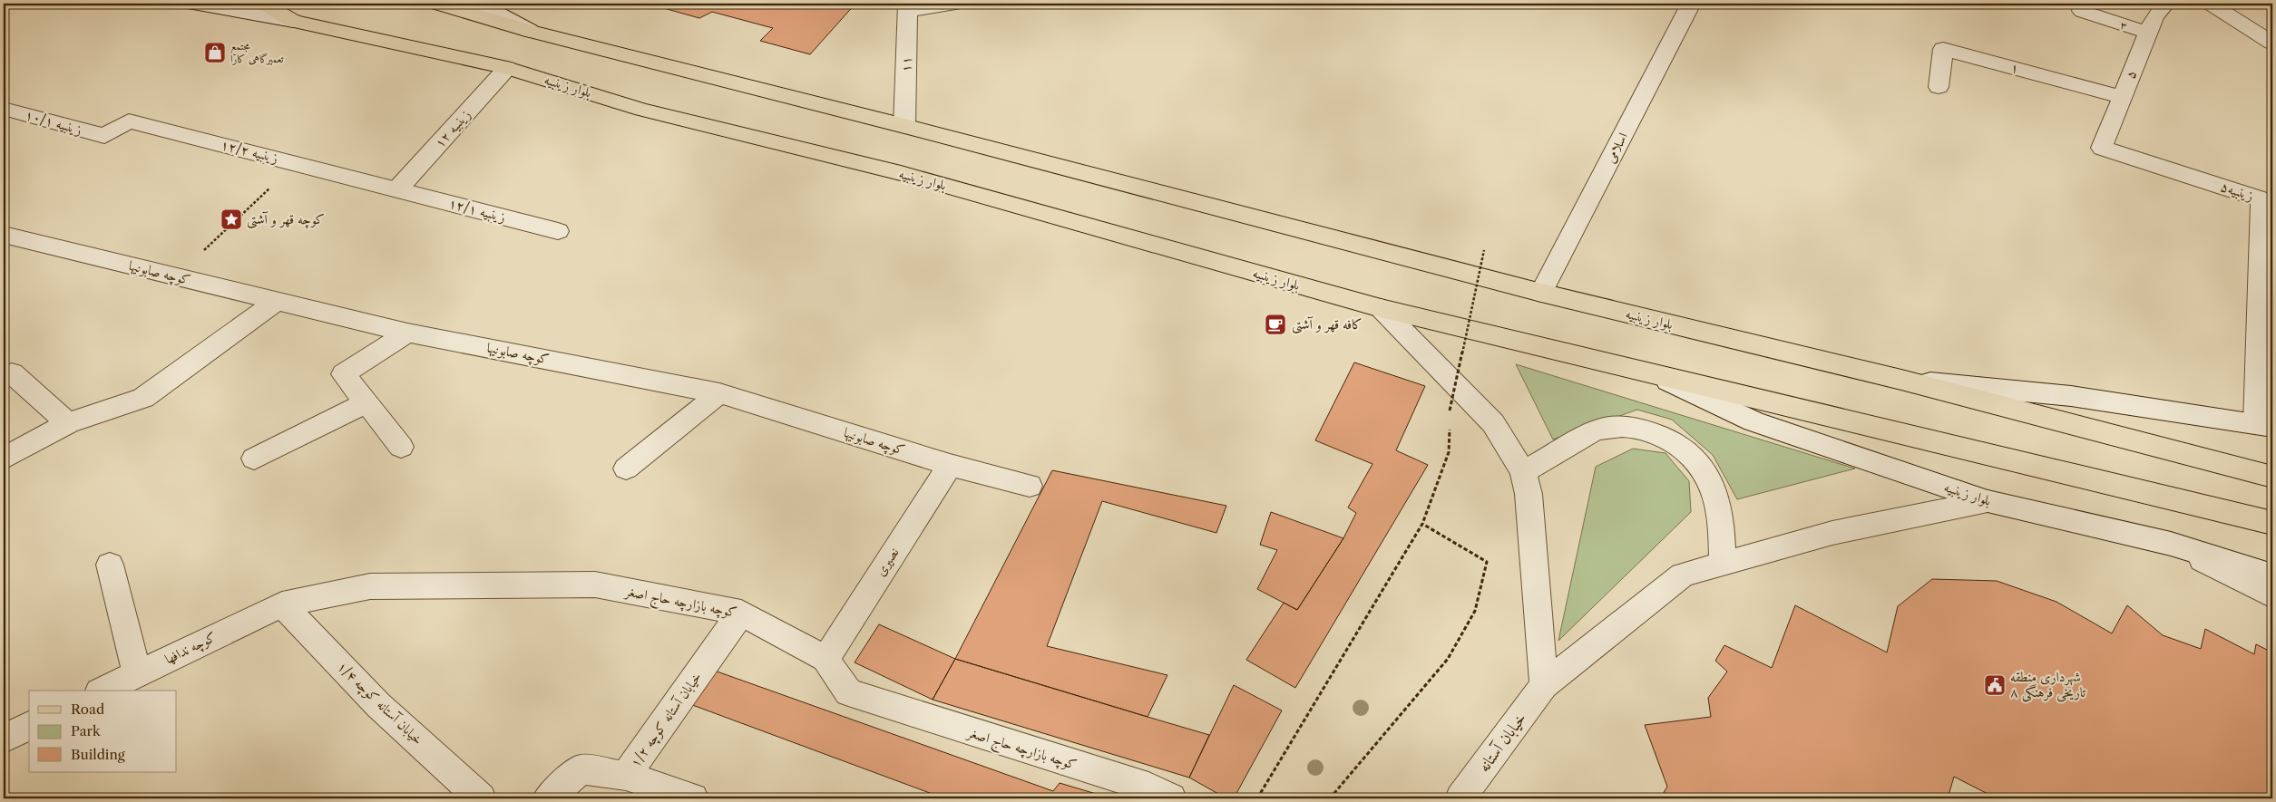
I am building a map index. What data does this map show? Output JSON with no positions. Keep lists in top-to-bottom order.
{
  "streets": {
    "main road": ["بلوار زینبیه"],
    "street": [
      "۳",
      "۱۱",
      "۱",
      "۵",
      "زینبیه ۱۰/۱",
      "زینبیه ۱۲",
      "اسلامی",
      "زینبیه ۱۲/۲",
      "زینبیه۵",
      "زینبیه ۱۲/۱",
      "کوچه صابونیها",
      "نصیری",
      "کوچه بازارچه حاج اصغر",
      "کوچه ندافها",
      "خیابان آستانه کوچه ۱/۴",
      "خیابان آستانه کوچه ۱/۲",
      "خیابان آستانه"
    ]
  },
  "crossings": [
    ["۳", "۵"],
    ["۱۱", "بلوار زینبیه"],
    ["۱", "۵"],
    ["۵", "زینبیه۵"],
    ["بلوار زینبیه", "زینبیه ۱۲"],
    ["بلوار زینبیه", "اسلامی"],
    ["بلوار زینبیه", "زینبیه۵"],
    ["بلوار زینبیه", "خیابان آستانه"],
    ["زینبیه ۱۰/۱", "زینبیه ۱۲/۲"],
    ["زینبیه ۱۲", "زینبیه ۱۲/۲"],
    ["زینبیه ۱۲", "زینبیه ۱۲/۱"],
    ["زینبیه ۱۲/۲", "زینبیه ۱۲/۱"],
    ["کوچه صابونیها", "نصیری"],
    ["نصیری", "کوچه بازارچه حاج اصغر"],
    ["کوچه بازارچه حاج اصغر", "کوچه ندافها"],
    ["کوچه بازارچه حاج اصغر", "خیابان آستانه کوچه ۱/۴"],
    ["کوچه بازارچه حاج اصغر", "خیابان آستانه کوچه ۱/۲"],
    ["کوچه ندافها", "خیابان آستانه کوچه ۱/۴"]
  ],
  "places": {
    "shop": ["مجتمع تعمیرگاهی کارا"],
    "place": ["کوچه قهر و آشتی"],
    "cafe": ["کافه قهر و آشتی"],
    "public building": ["شهرداری منطقه تاریخی فرهنگی ۸"]
  },
  "legend": ["Road", "Park", "Building"]
}
